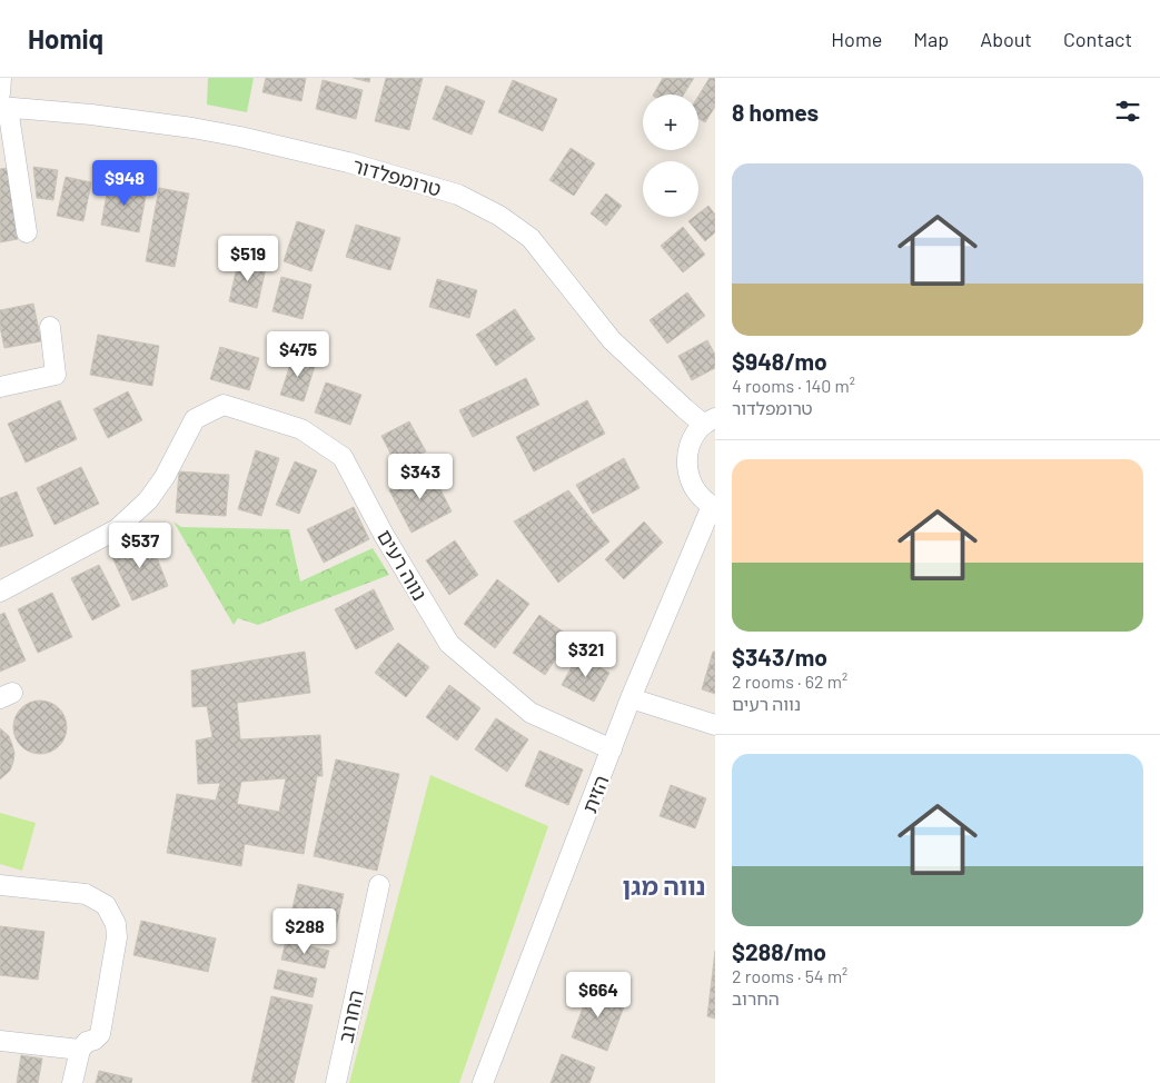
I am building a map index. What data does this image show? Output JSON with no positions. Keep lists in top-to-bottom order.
{
  "streets": {
    "street": [
      "טרומפלדור",
      "נווה רעים",
      "הזית",
      "החרוב"
    ]
  },
  "crossings": [
    ["נווה רעים", "הזית"]
  ],
  "districts": ["נווה מגן"],
  "page": {
    "header": "Homiq",
    "nav": [
      "Home",
      "Map",
      "About",
      "Contact"
    ],
    "heading": "8 homes",
    "map_buttons": ["+", "−"],
    "list": [
      {
        "name": "$948/mo",
        "note": "4 rooms · 140 m² · טרומפלדור"
      },
      {
        "name": "$343/mo",
        "note": "2 rooms · 62 m² · נווה רעים"
      },
      {
        "name": "$288/mo",
        "note": "2 rooms · 54 m² · החרוב"
      }
    ],
    "price": [
      "$948",
      "$519",
      "$475",
      "$343",
      "$537",
      "$321",
      "$288",
      "$664"
    ]
  }
}
